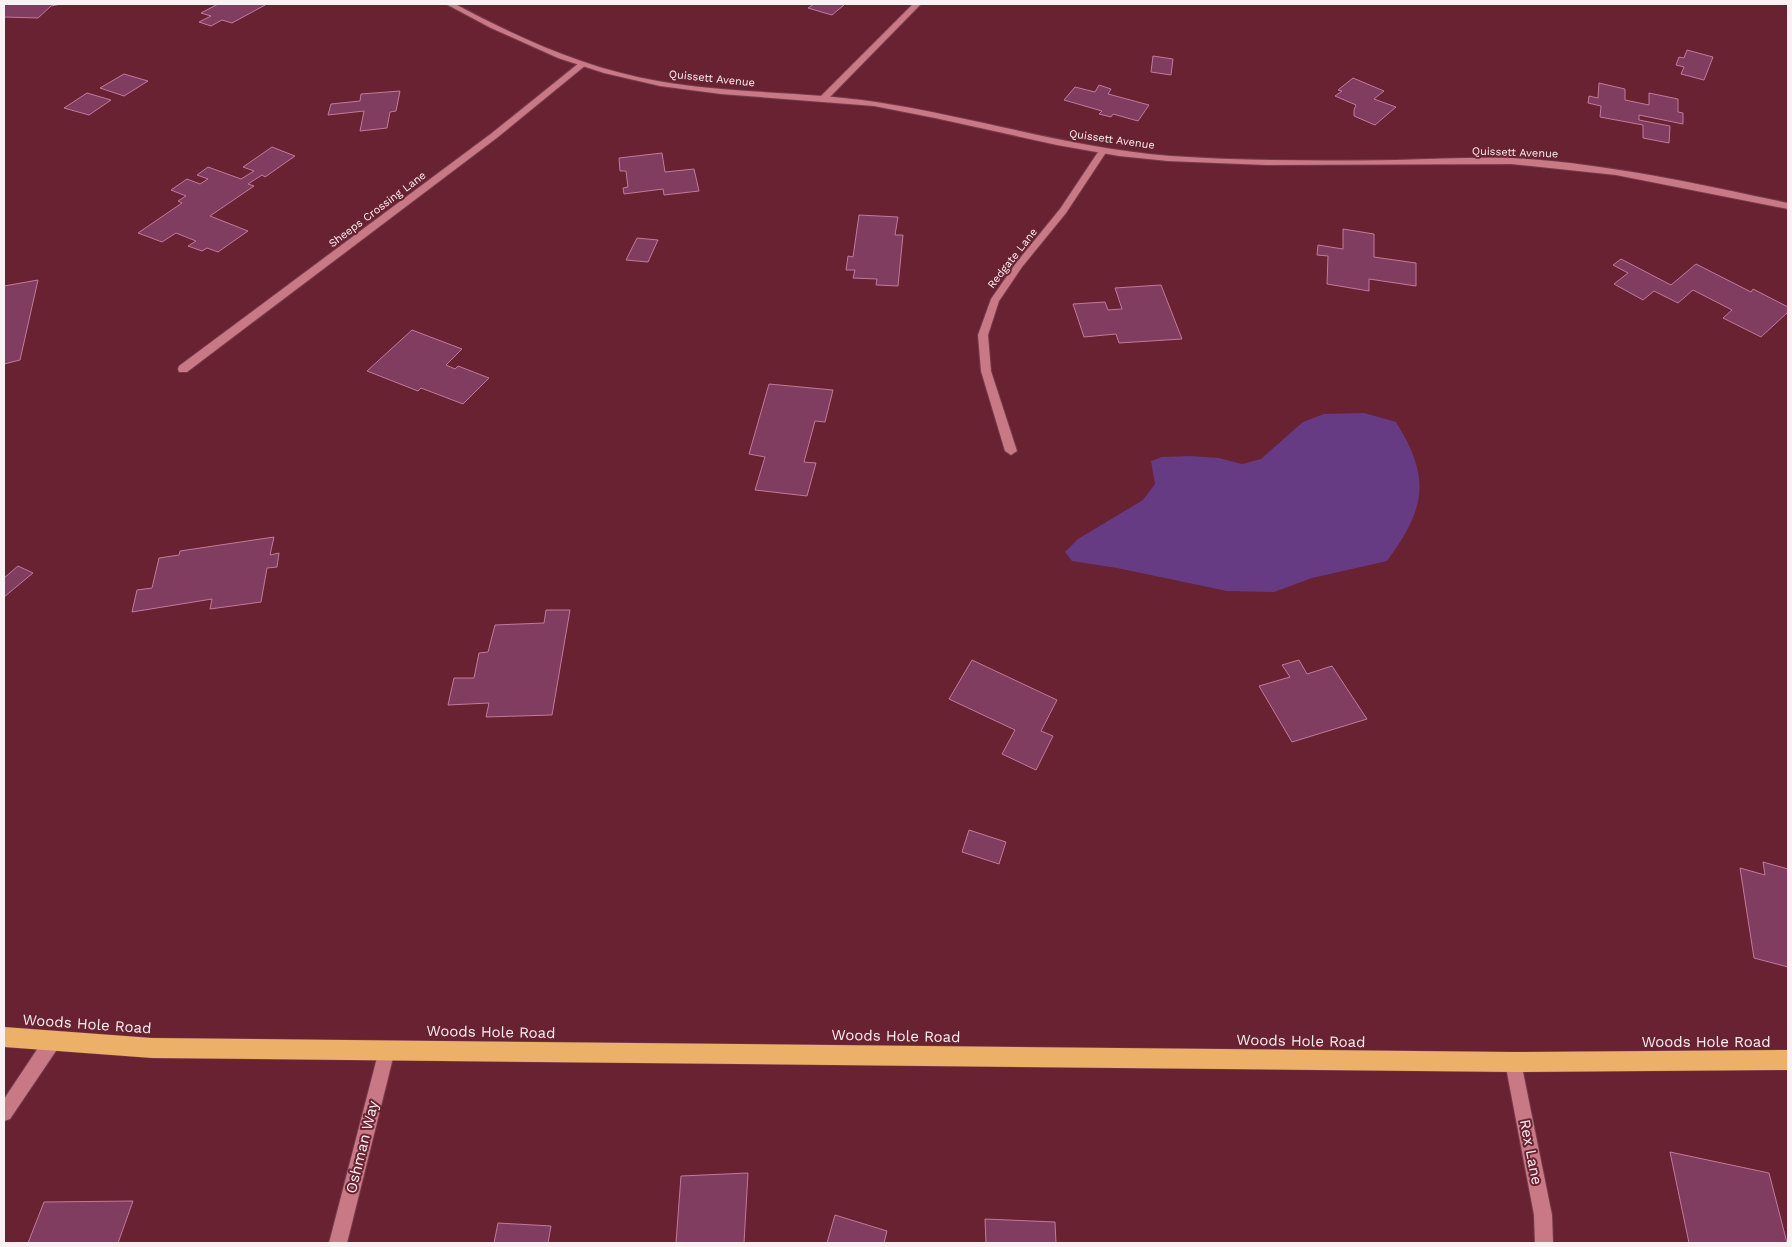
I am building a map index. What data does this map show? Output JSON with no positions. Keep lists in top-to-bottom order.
{
  "streets": {
    "highway": ["Woods Hole Road"],
    "main road": [
      "Quissett Avenue",
      "Sheeps Crossing Lane",
      "Redgate Lane",
      "Oshman Way",
      "Rex Lane"
    ]
  },
  "crossings": [
    ["Quissett Avenue", "Sheeps Crossing Lane"],
    ["Quissett Avenue", "Redgate Lane"],
    ["Woods Hole Road", "Oshman Way"],
    ["Woods Hole Road", "Rex Lane"]
  ]
}
